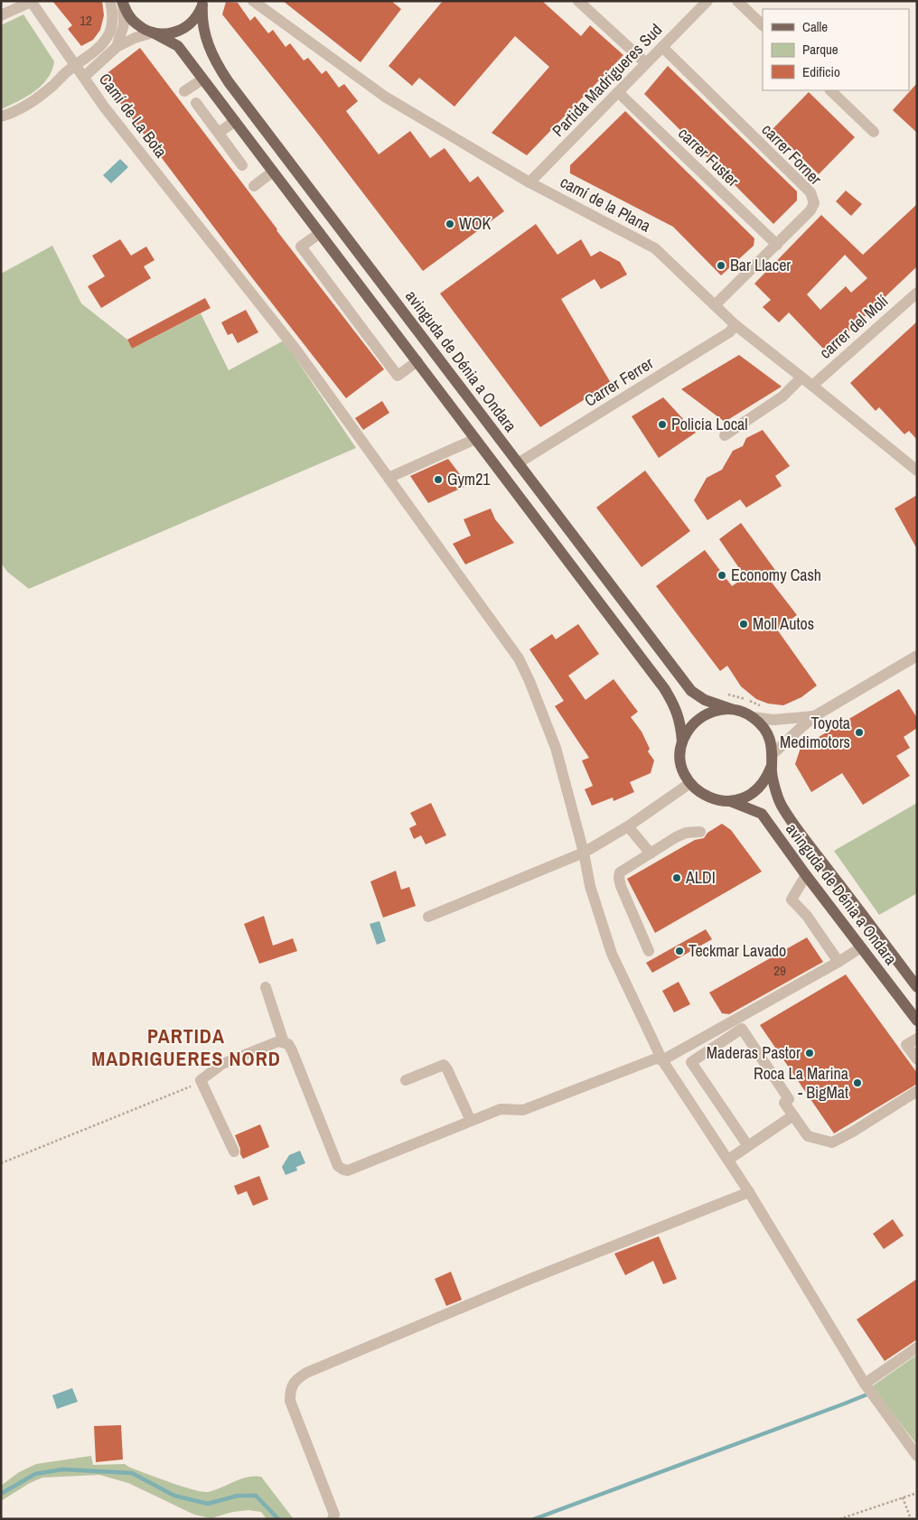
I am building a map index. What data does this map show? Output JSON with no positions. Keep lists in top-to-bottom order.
{
  "streets": {
    "main road": ["avinguda de Dénia a Ondara"],
    "street": [
      "Partida Madrigueres Sud",
      "Camí de La Bota",
      "carrer Forner",
      "carrer Fuster",
      "camí de la Plana",
      "carrer del Molí",
      "Carrer Ferrer"
    ]
  },
  "crossings": [
    ["Partida Madrigueres Sud", "carrer Forner"],
    ["Partida Madrigueres Sud", "carrer Fuster"],
    ["Partida Madrigueres Sud", "camí de la Plana"],
    ["carrer Forner", "carrer Fuster"],
    ["carrer Forner", "camí de la Plana"],
    ["camí de la Plana", "carrer del Molí"],
    ["camí de la Plana", "Carrer Ferrer"],
    ["avinguda de Dénia a Ondara", "Carrer Ferrer"]
  ],
  "districts": ["PARTIDA MADRIGUERES NORD"],
  "places": [
    "WOK",
    "Bar Llacer",
    "Policia Local",
    "Gym21",
    "Economy Cash",
    "Moll Autos",
    "Toyota Medimotors",
    "ALDI",
    "Teckmar Lavado",
    "Maderas Pastor",
    "Roca La Marina - BigMat"
  ],
  "house_numbers": ["12", "29"],
  "legend": ["Calle", "Parque", "Edificio"]
}
